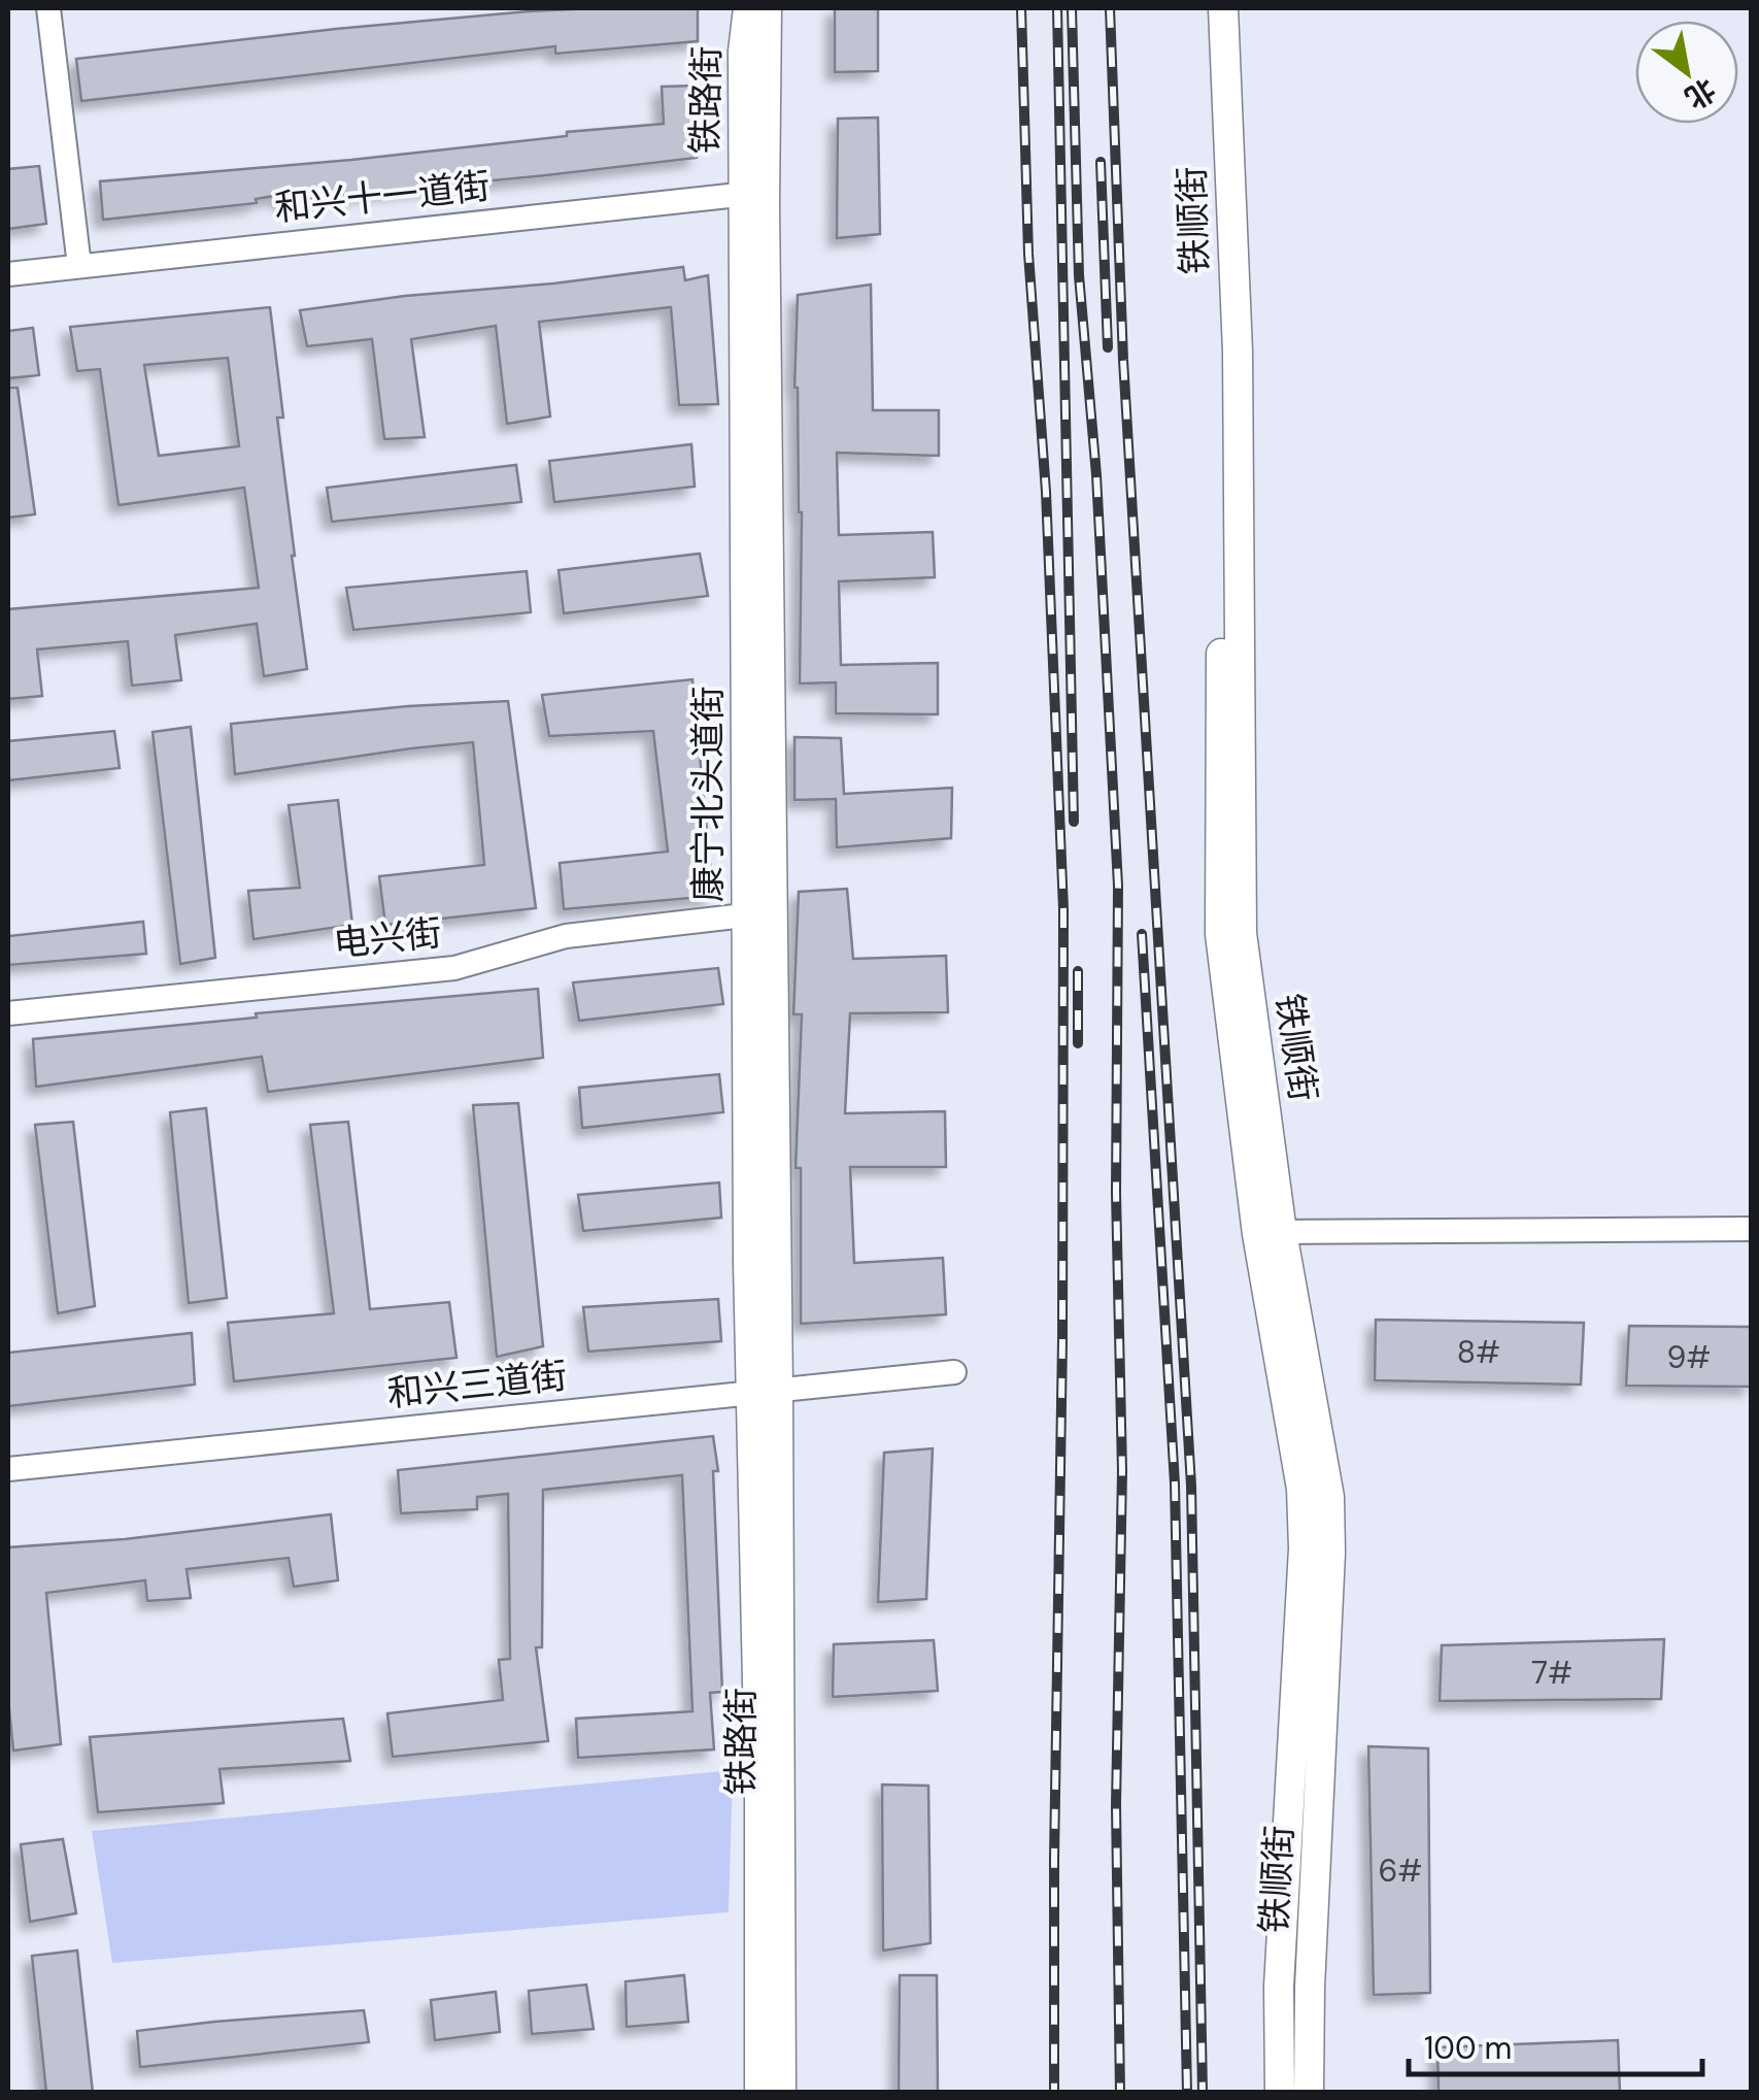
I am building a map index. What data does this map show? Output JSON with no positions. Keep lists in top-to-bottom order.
{
  "streets": {
    "main road": ["铁路街", "铁顺街", "康宁北头道街"],
    "street": ["和兴十一道街", "电兴街", "和兴三道街"]
  },
  "crossings": [
    ["铁路街", "和兴十一道街"],
    ["铁路街", "康宁北头道街"],
    ["铁路街", "和兴三道街"],
    ["和兴十一道街", "康宁北头道街"],
    ["康宁北头道街", "电兴街"],
    ["康宁北头道街", "和兴三道街"]
  ],
  "house_numbers": [
    "8#",
    "9#",
    "7#",
    "6#"
  ],
  "scale_bar": "100 m",
  "north": "bottom right"
}
